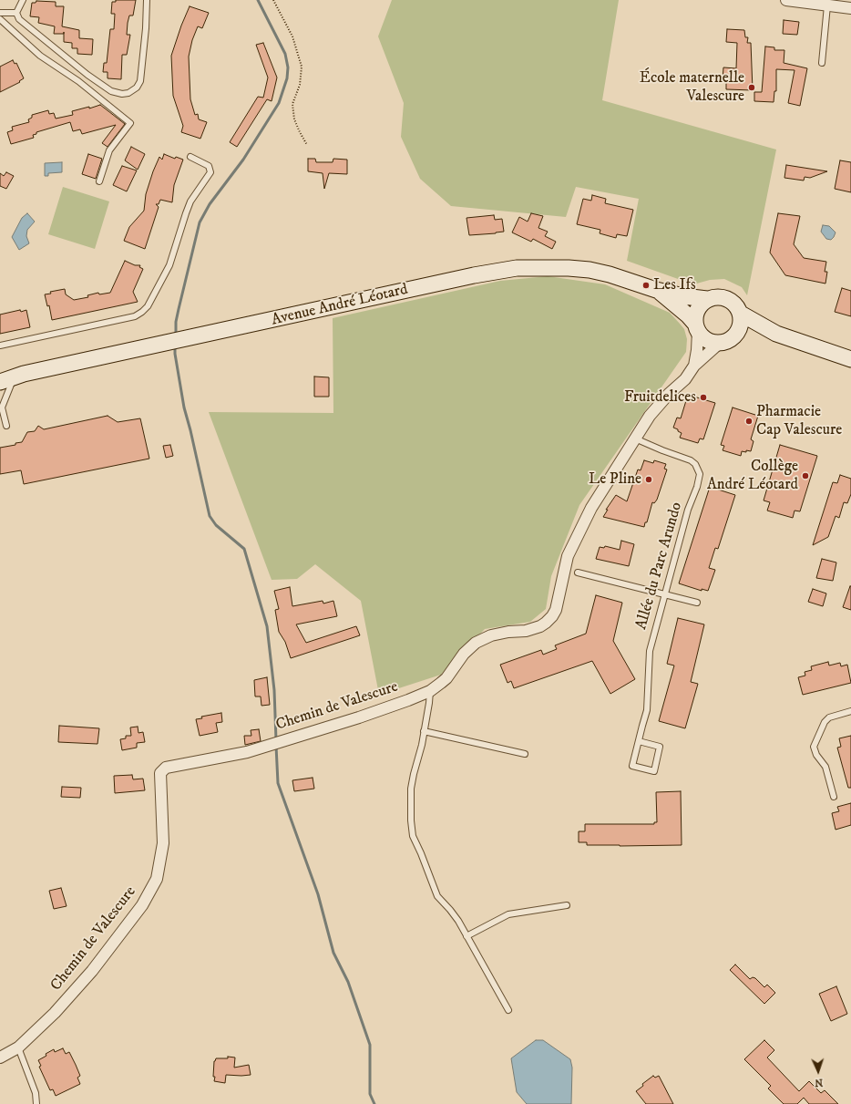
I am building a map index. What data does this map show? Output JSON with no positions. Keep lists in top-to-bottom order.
{
  "streets": {
    "main road": ["Avenue André Léotard"],
    "street": ["Chemin de Valescure"],
    "lane": ["Allée du Parc Arundo"]
  },
  "crossings": [
    ["Avenue André Léotard", "Chemin de Valescure"],
    ["Allée du Parc Arundo", "Chemin de Valescure"]
  ],
  "places": [
    "École maternelle Valescure",
    "Les Ifs",
    "Fruitdelices",
    "Pharmacie Cap Valescure",
    "Collège André Léotard",
    "Le Pline"
  ],
  "north": "bottom"
}
